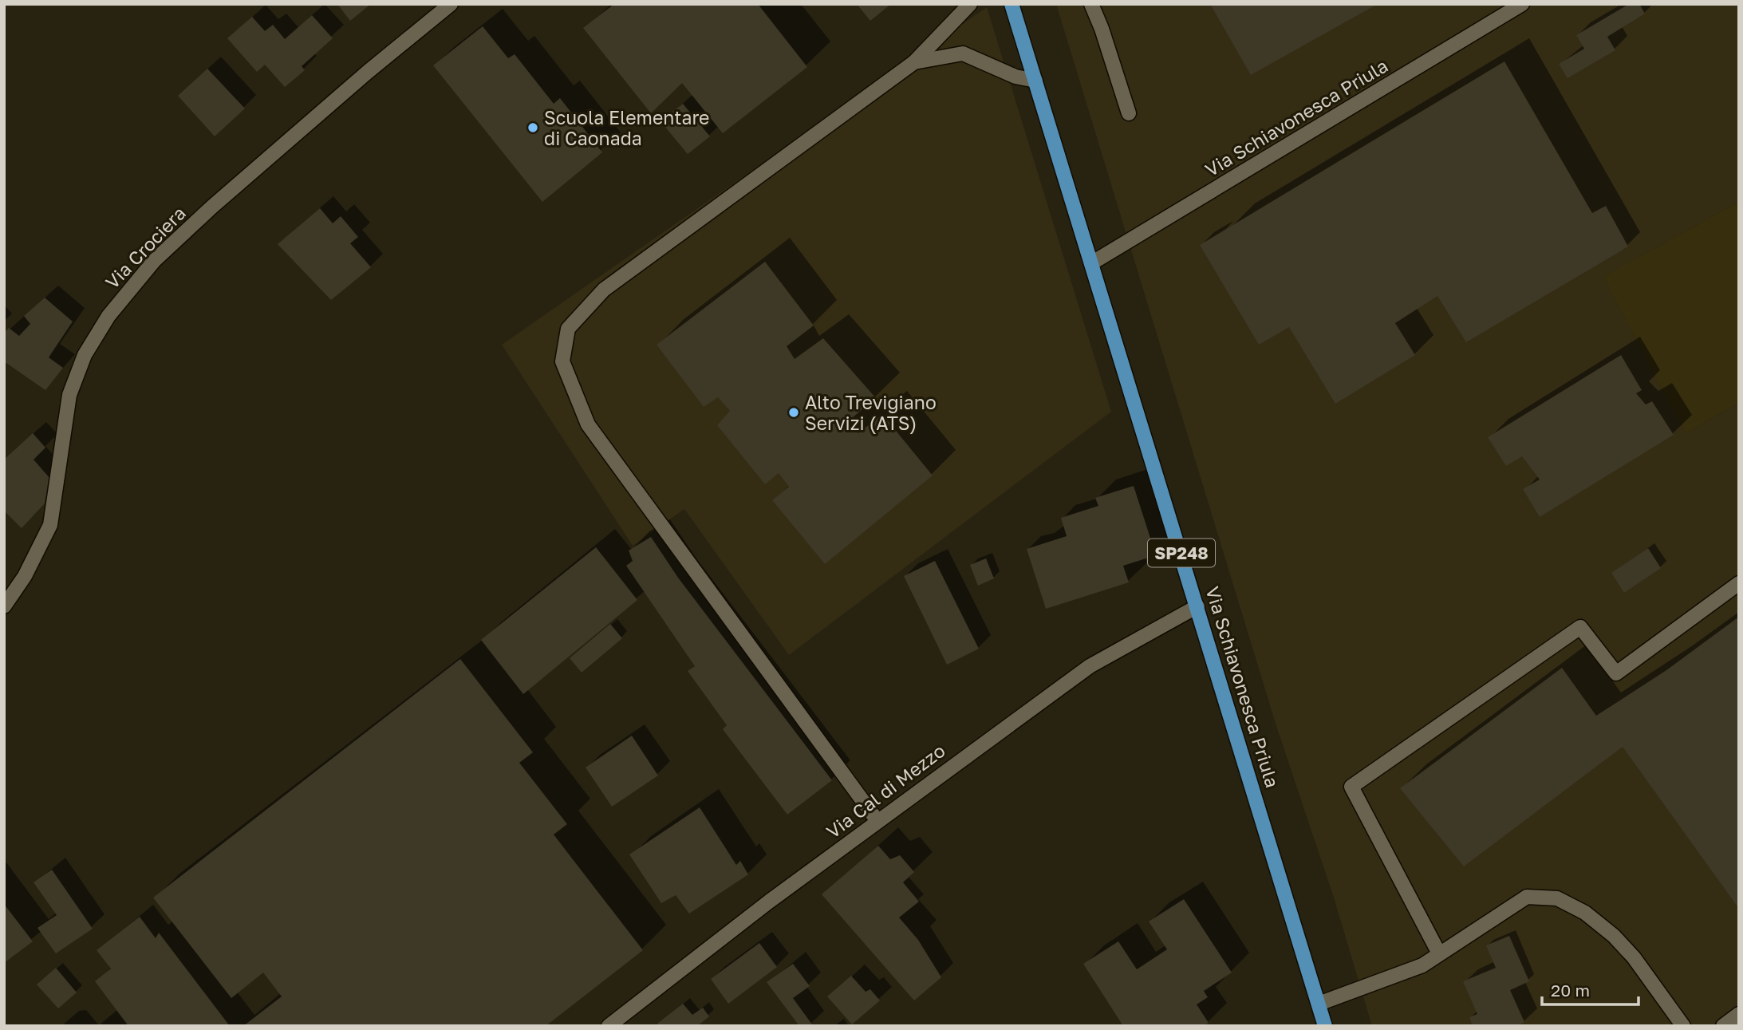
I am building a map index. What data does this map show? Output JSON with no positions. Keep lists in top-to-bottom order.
{
  "streets": {
    "main road": ["Via Schiavonesca Priula", "SP248"],
    "street": ["Via Crociera", "Via Cal di Mezzo"]
  },
  "crossings": [
    ["Via Schiavonesca Priula", "Via Cal di Mezzo"]
  ],
  "places": ["Scuola Elementare di Caonada", "Alto Trevigiano Servizi (ATS)"],
  "scale_bar": "20 m"
}
